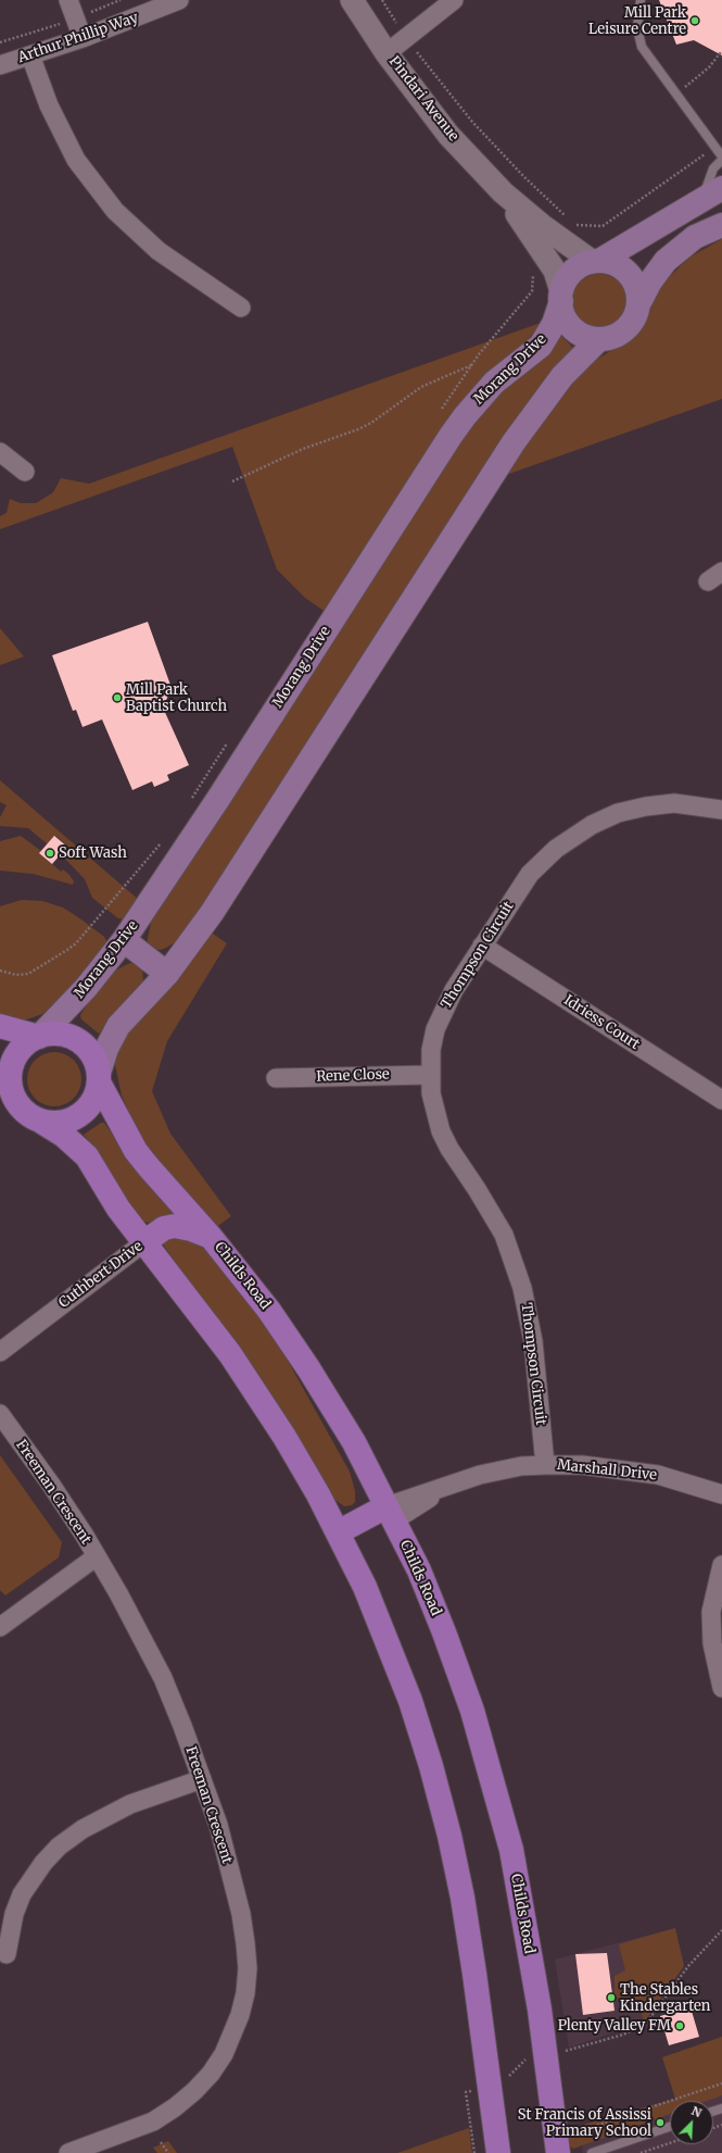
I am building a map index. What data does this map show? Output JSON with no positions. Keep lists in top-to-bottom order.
{
  "streets": {
    "main road": ["Morang Drive", "Cuthbert Drive", "Childs Road"],
    "street": [
      "Arthur Phillip Way",
      "Pindari Avenue",
      "Thompson Circuit",
      "Idriess Court",
      "Rene Close",
      "Marshall Drive",
      "Freeman Crescent"
    ]
  },
  "crossings": [
    ["Pindari Avenue", "Morang Drive"],
    ["Morang Drive", "Childs Road"],
    ["Thompson Circuit", "Idriess Court"],
    ["Thompson Circuit", "Rene Close"],
    ["Thompson Circuit", "Marshall Drive"],
    ["Cuthbert Drive", "Childs Road"],
    ["Childs Road", "Marshall Drive"]
  ],
  "places": [
    "Mill Park Leisure Centre",
    "Mill Park Baptist Church",
    "Soft Wash",
    "The Stables Kindergarten",
    "Plenty Valley FM",
    "St Francis of Assissi Primary School"
  ],
  "north": "top right"
}
